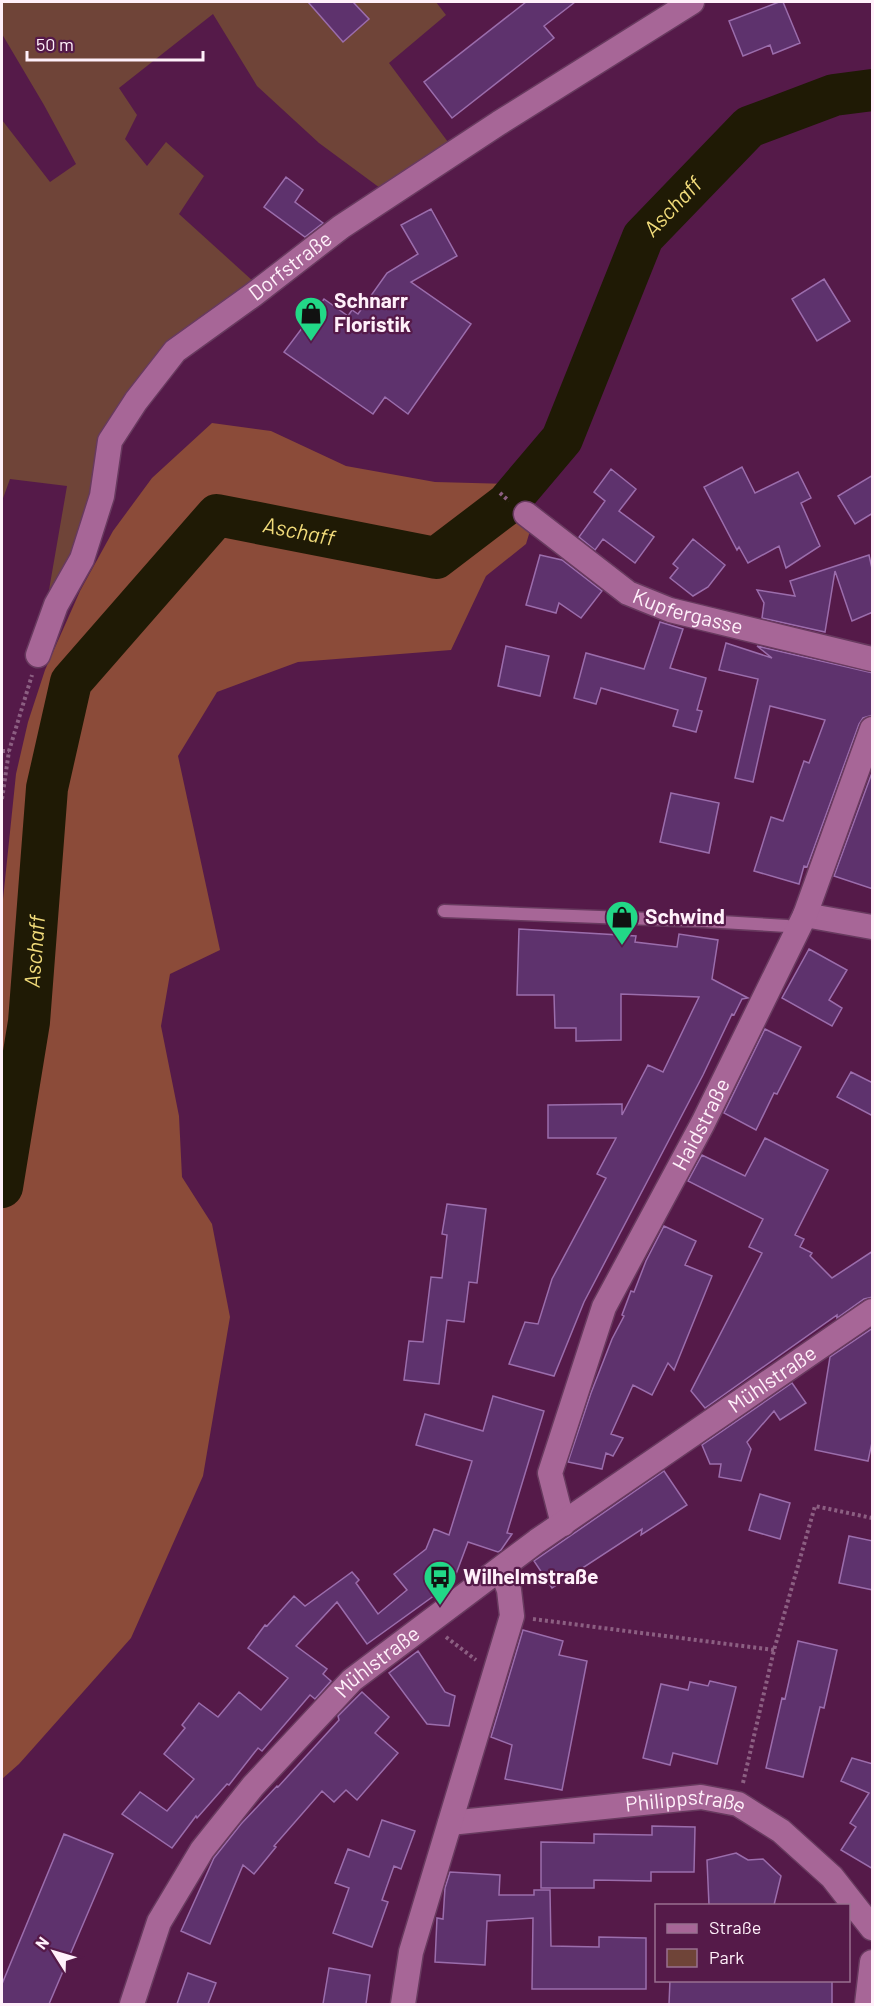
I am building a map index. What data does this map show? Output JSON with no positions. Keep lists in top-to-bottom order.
{
  "streets": {
    "street": [
      "Dorfstraße",
      "Kupfergasse",
      "Haidstraße",
      "Mühlstraße",
      "Philippstraße"
    ]
  },
  "crossings": [
    ["Haidstraße", "Mühlstraße"]
  ],
  "water": ["Aschaff"],
  "places": {
    "shop": ["Schnarr Floristik", "Schwind"],
    "bus stop": ["Wilhelmstraße"]
  },
  "legend": ["Straße", "Park"],
  "scale_bar": "50 m",
  "north": "top left"
}
